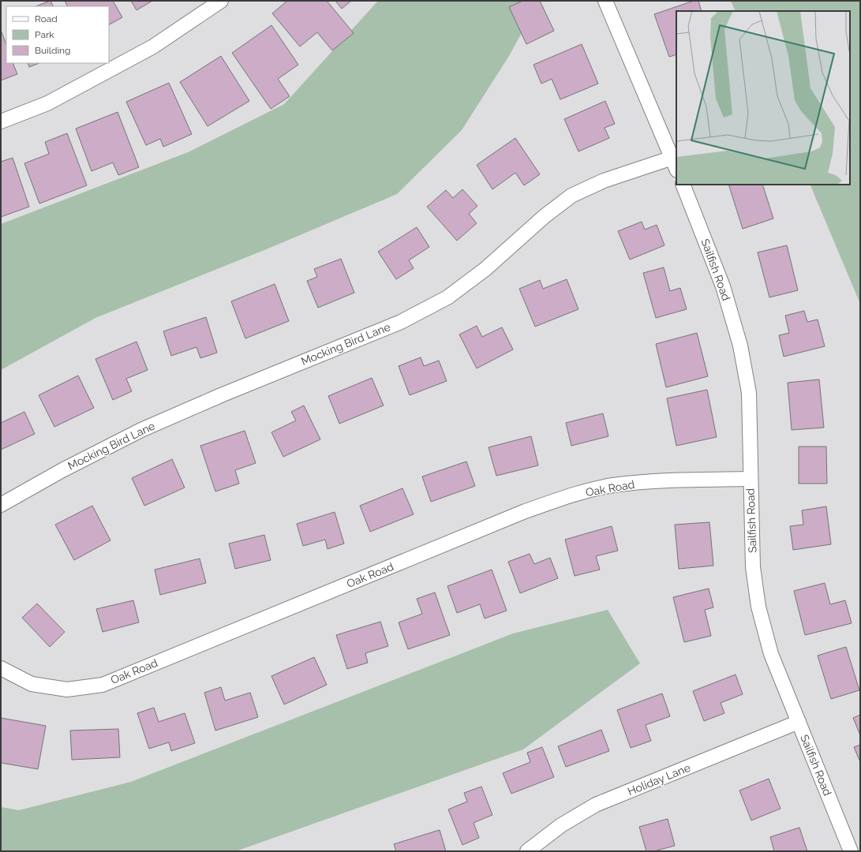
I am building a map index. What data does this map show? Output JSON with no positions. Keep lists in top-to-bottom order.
{
  "streets": {
    "street": [
      "Sailfish Road",
      "Mocking Bird Lane",
      "Oak Road",
      "Holiday Lane"
    ]
  },
  "crossings": [
    ["Sailfish Road", "Oak Road"],
    ["Sailfish Road", "Holiday Lane"]
  ],
  "legend": ["Road", "Park", "Building"]
}
